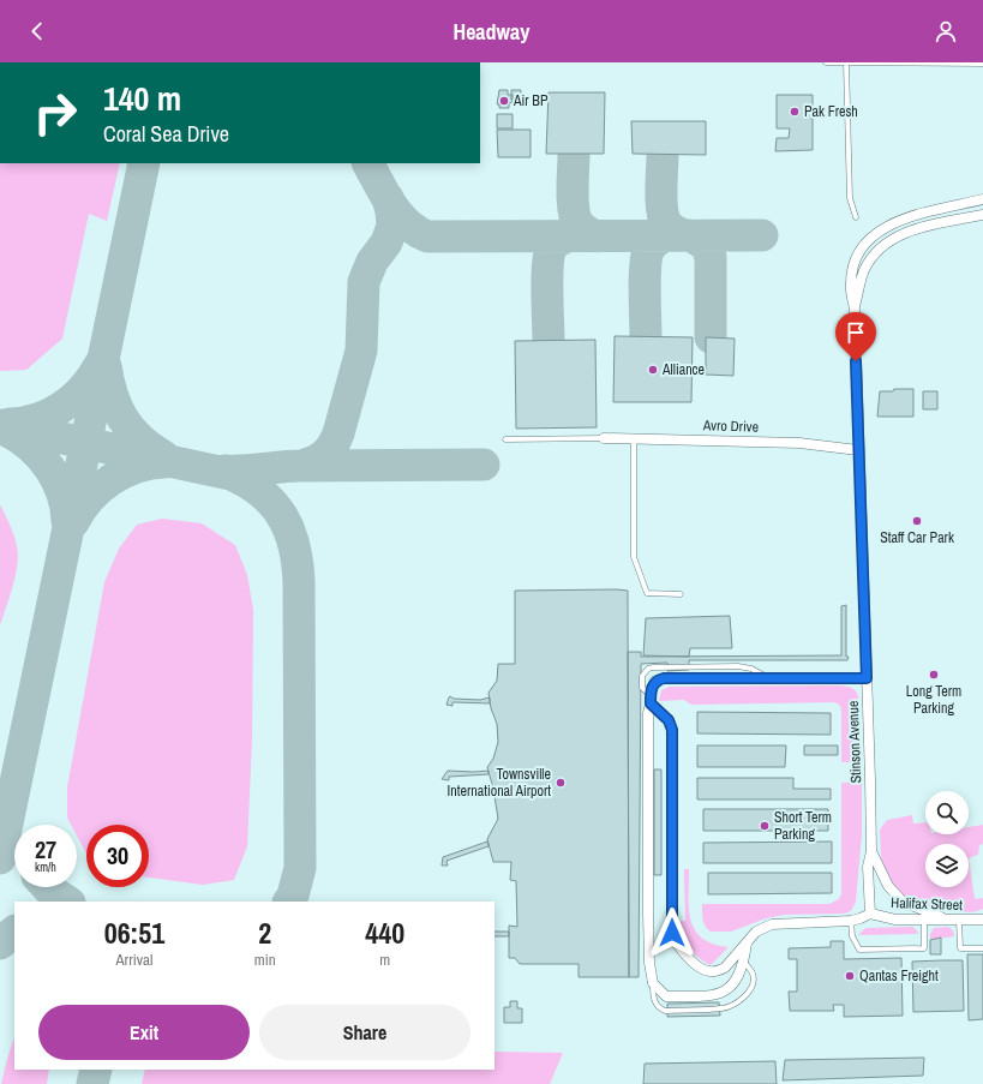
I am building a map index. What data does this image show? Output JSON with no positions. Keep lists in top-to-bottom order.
{
  "streets": {
    "street": ["Avro Drive", "Stinson Avenue", "Halifax Street"]
  },
  "crossings": [
    ["Avro Drive", "Stinson Avenue"],
    ["Stinson Avenue", "Halifax Street"]
  ],
  "places": [
    "Air BP",
    "Pak Fresh",
    "Alliance",
    "Staff Car Park",
    "Long Term Parking",
    "Townsville International Airport",
    "Short Term Parking",
    "Qantas Freight"
  ],
  "page": {
    "header": "Headway",
    "turn": ["140 m", "Coral Sea Drive"],
    "speed": "27 km/h",
    "limit": "30",
    "eta": [
      "06:51",
      "Arrival",
      "2",
      "min",
      "440",
      "m"
    ],
    "buttons": ["Exit", "Share"]
  }
}
